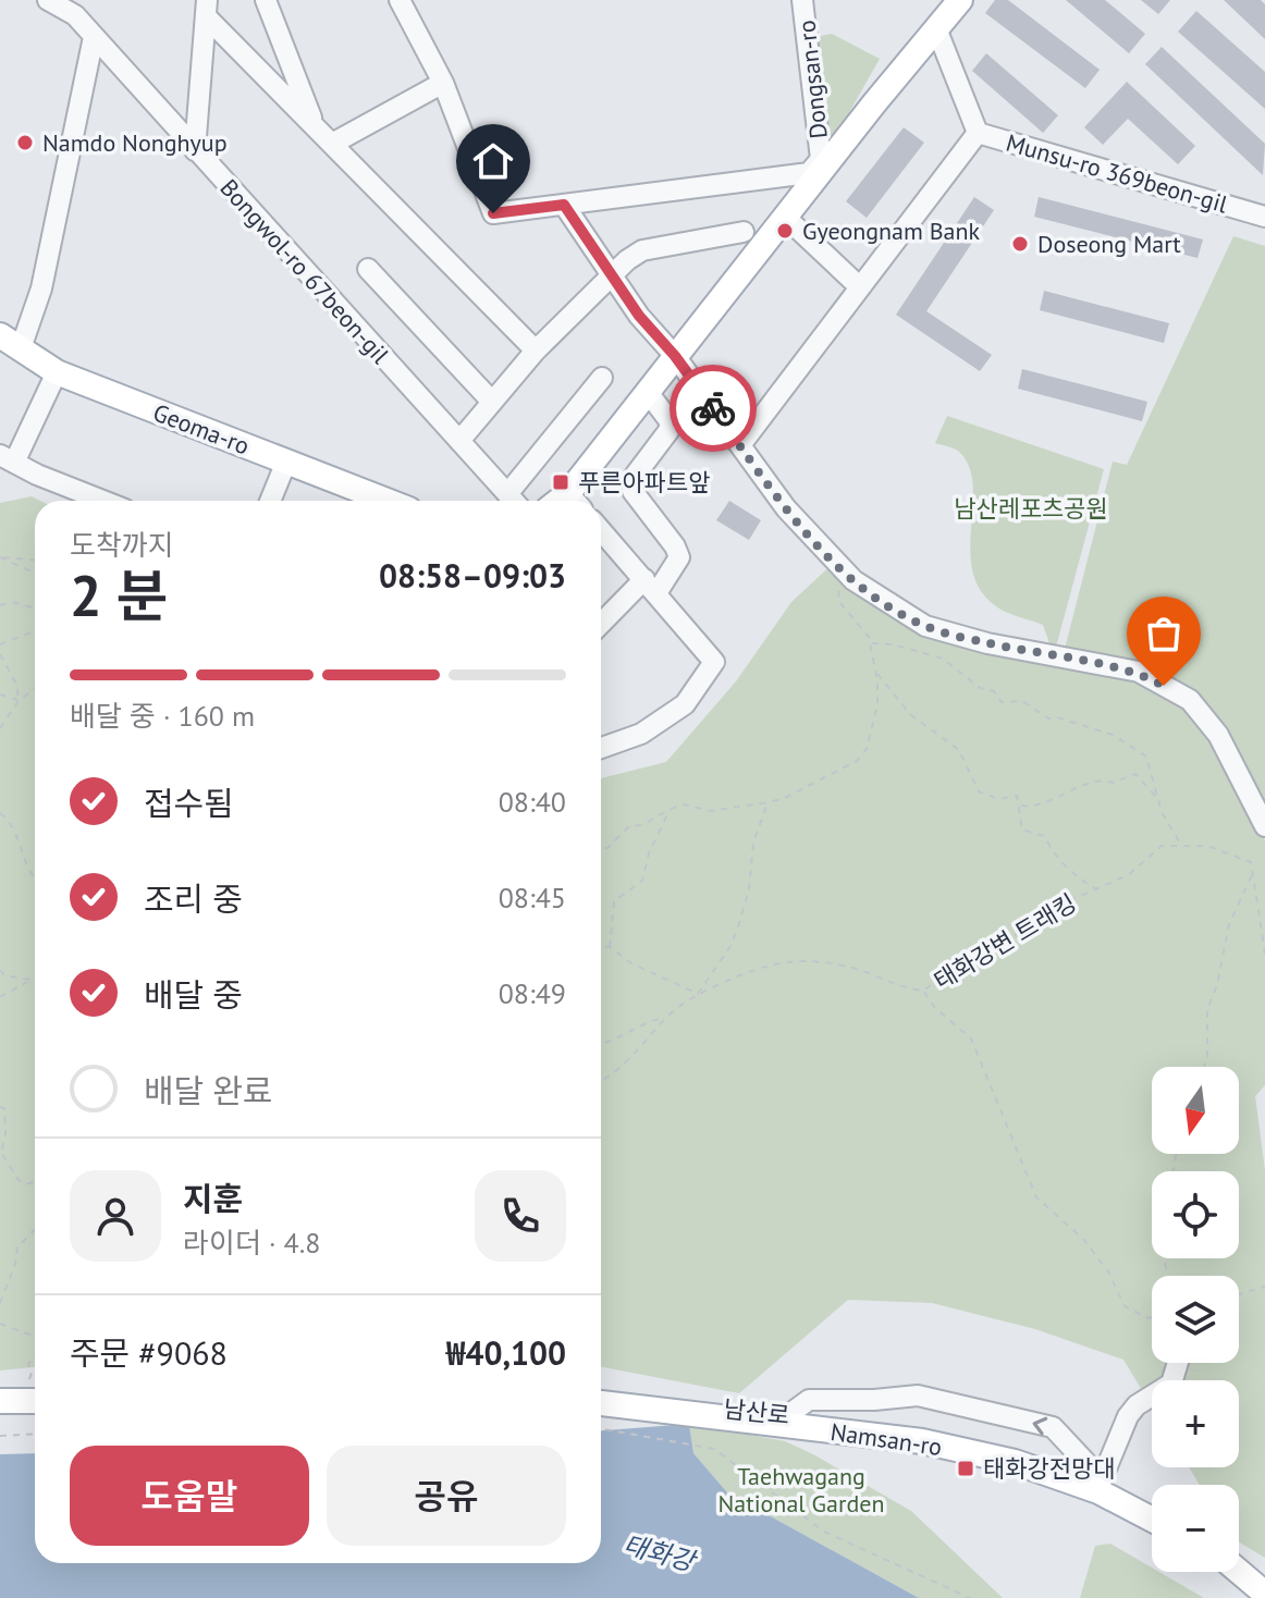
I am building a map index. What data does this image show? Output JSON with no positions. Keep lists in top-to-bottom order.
{
  "streets": {
    "main road": ["Geoma-ro", "남산로", "Namsan-ro"],
    "street": ["Dongsan-ro", "Munsu-ro 369beon-gil", "Bongwol-ro 67beon-gil"],
    "path": ["태화강변 트래킹"]
  },
  "water": ["태화강"],
  "parks": ["남산레포츠공원", "Taehwagang National Garden"],
  "places": {
    "other": ["Namdo Nonghyup", "Gyeongnam Bank", "Doseong Mart"],
    "transit": ["푸른아파트앞", "태화강전망대"]
  },
  "north": "bottom",
  "page": {
    "heading": ["2 분", "도착까지", "08:58–09:03"],
    "panel": [
      "지훈",
      "라이더 · 4.8",
      "주문 #9068",
      "₩40,100"
    ],
    "bar": "배달 중 · 160 m",
    "list": [
      ["접수됨", "08:40"],
      ["조리 중", "08:45"],
      ["배달 중", "08:49"],
      "배달 완료"
    ],
    "map_buttons": ["+", "−"],
    "buttons": ["도움말", "공유"]
  }
}
